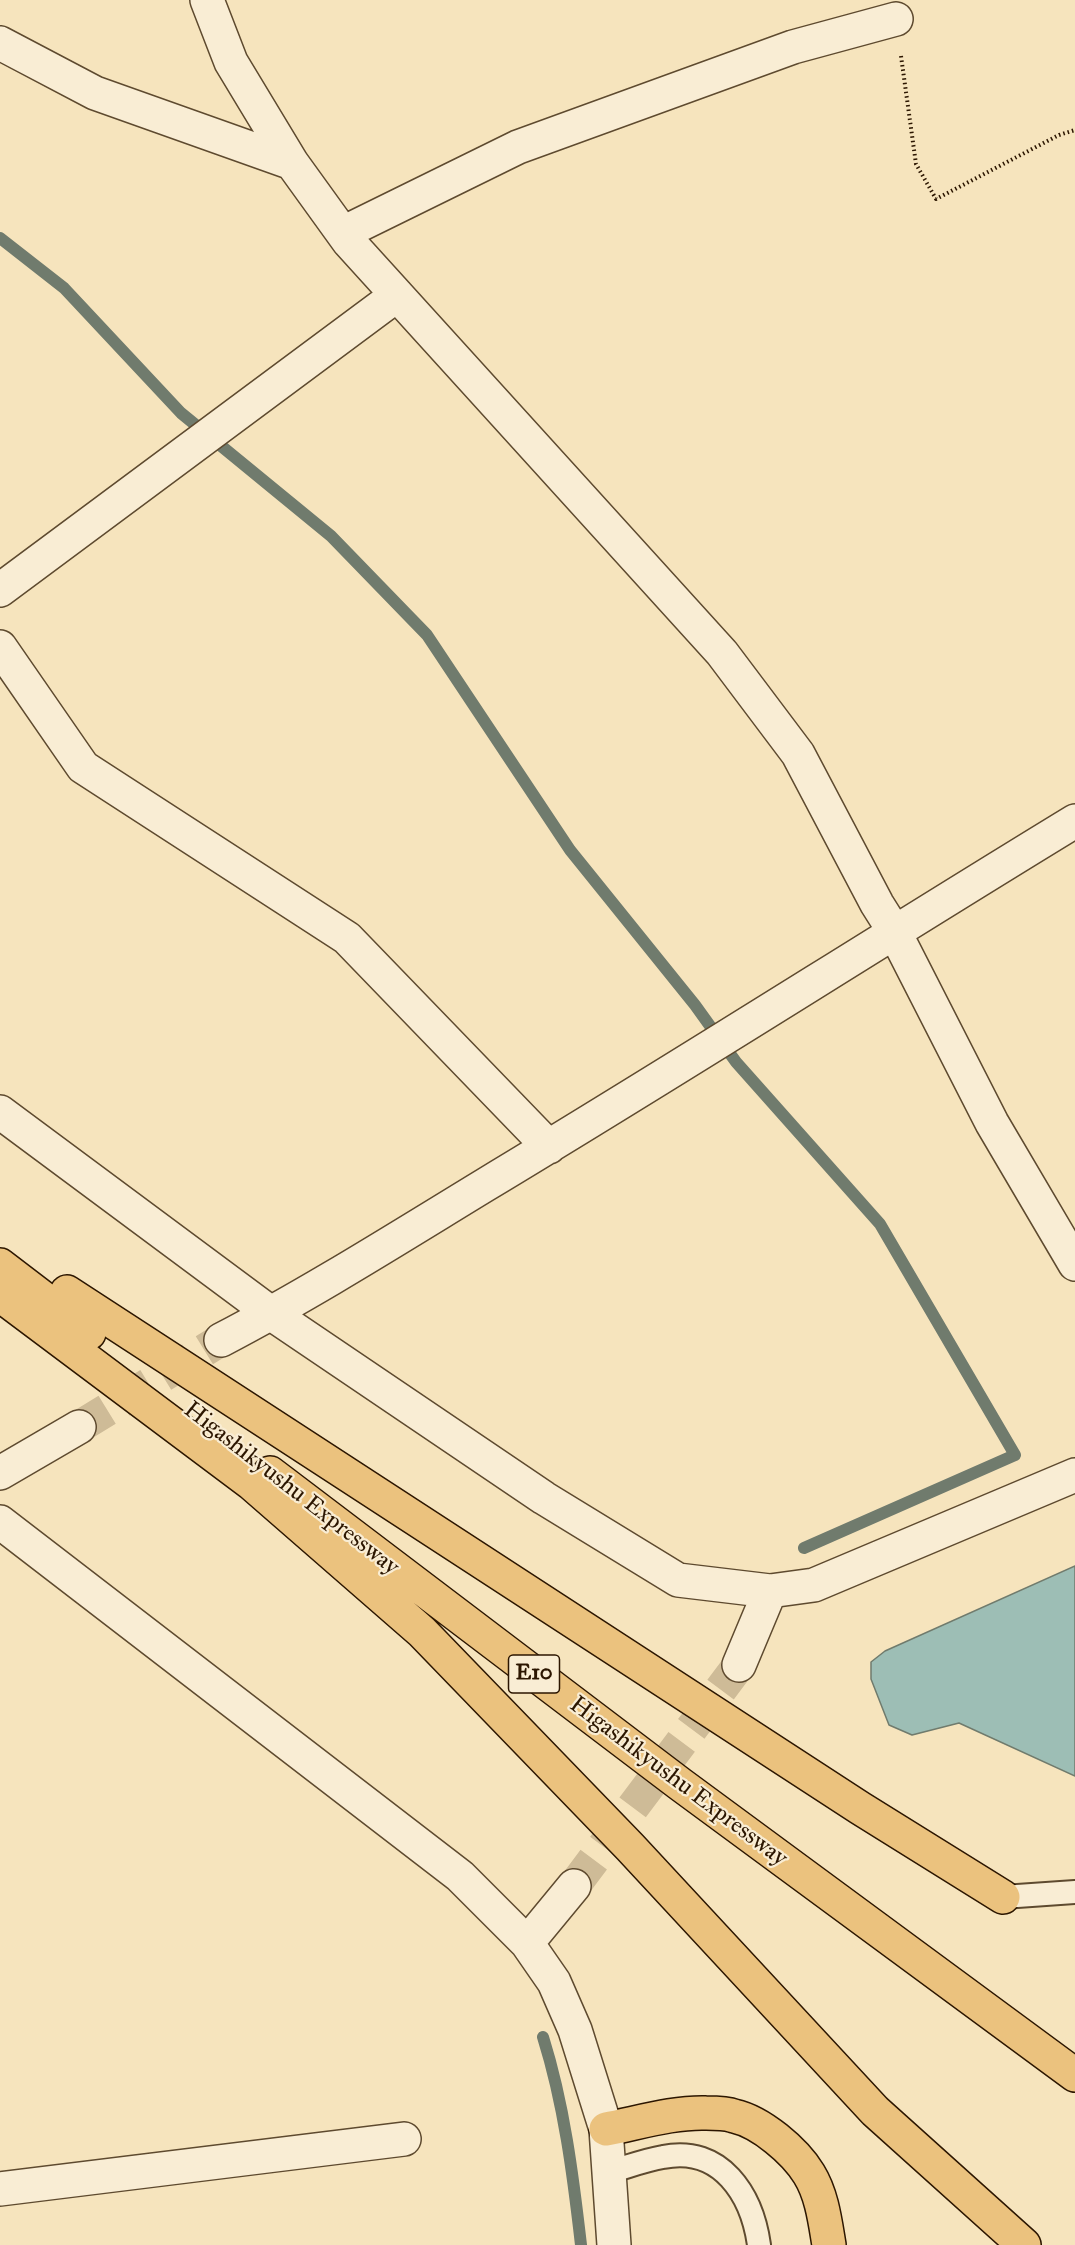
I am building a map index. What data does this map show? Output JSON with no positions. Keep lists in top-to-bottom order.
{
  "streets": {
    "highway": ["Higashikyushu Expressway", "E10"]
  }
}
